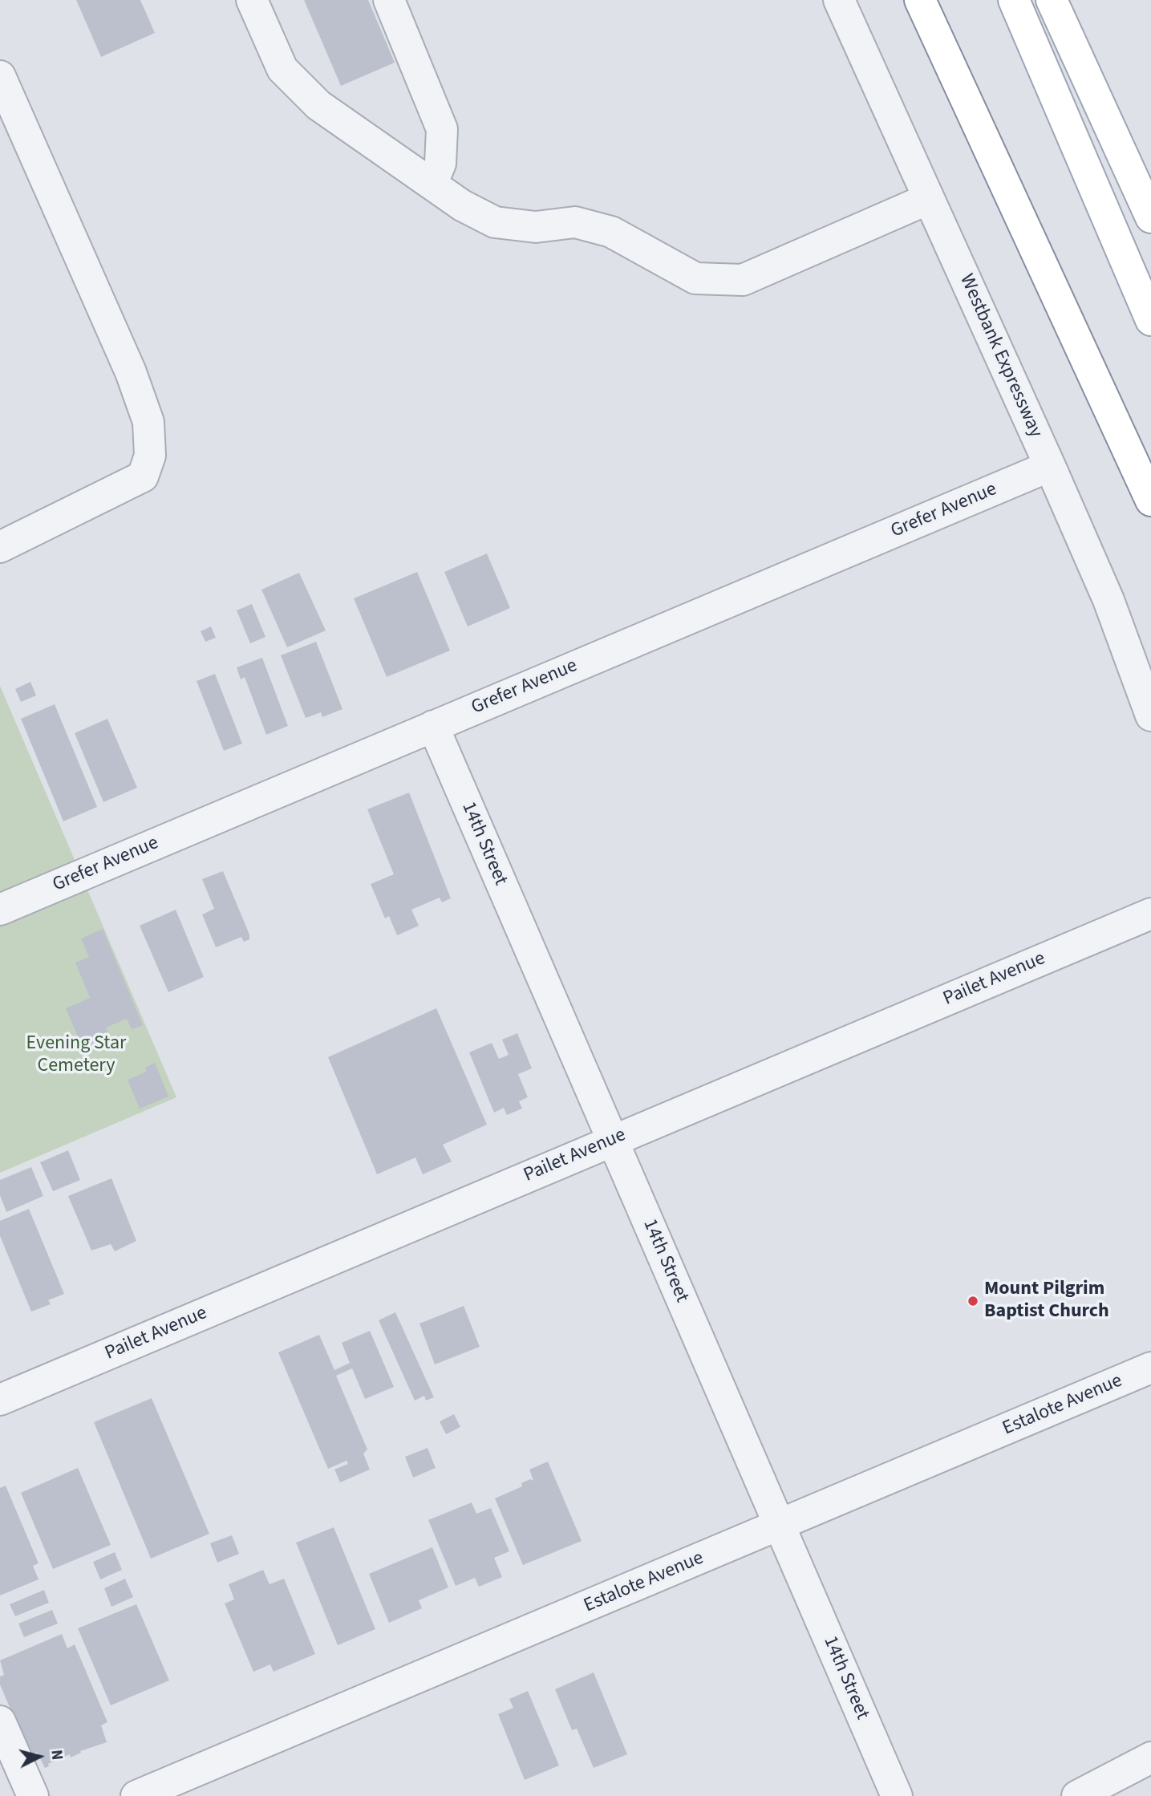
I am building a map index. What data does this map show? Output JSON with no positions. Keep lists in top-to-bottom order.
{
  "streets": {
    "street": [
      "Westbank Expressway",
      "Grefer Avenue",
      "14th Street",
      "Pailet Avenue",
      "Estalote Avenue"
    ]
  },
  "crossings": [
    ["Westbank Expressway", "Grefer Avenue"],
    ["Grefer Avenue", "14th Street"],
    ["14th Street", "Pailet Avenue"],
    ["14th Street", "Estalote Avenue"]
  ],
  "parks": ["Evening Star Cemetery"],
  "places": ["Mount Pilgrim Baptist Church"],
  "north": "right"
}
